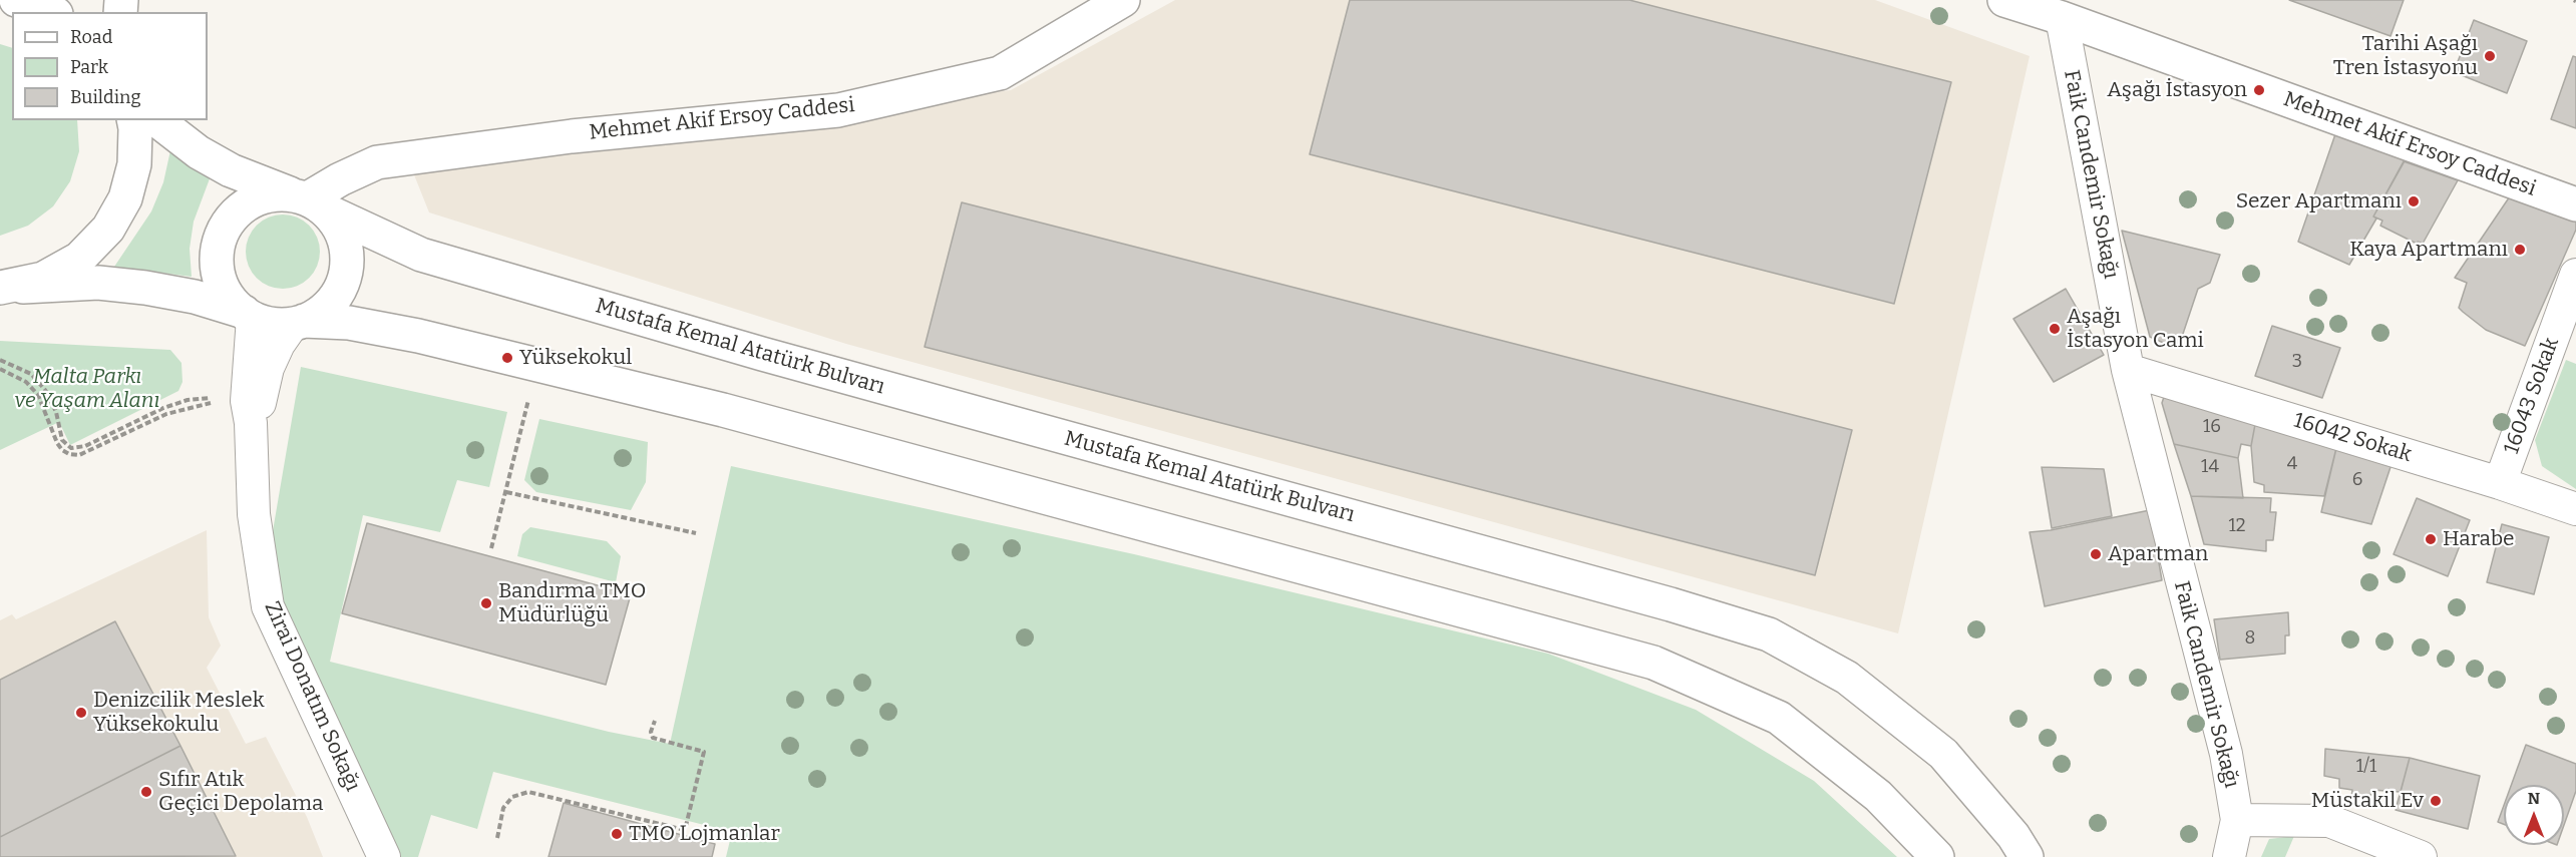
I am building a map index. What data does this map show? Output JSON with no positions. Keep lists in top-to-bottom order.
{
  "streets": {
    "main road": ["Mehmet Akif Ersoy Caddesi", "Mustafa Kemal Atatürk Bulvarı"],
    "street": [
      "Faik Candemir Sokağı",
      "16043 Sokak",
      "16042 Sokak",
      "Zirai Donatım Sokağı"
    ]
  },
  "crossings": [
    ["Mehmet Akif Ersoy Caddesi", "Faik Candemir Sokağı"],
    ["Mehmet Akif Ersoy Caddesi", "Mustafa Kemal Atatürk Bulvarı"],
    ["Mehmet Akif Ersoy Caddesi", "Zirai Donatım Sokağı"],
    ["Faik Candemir Sokağı", "16042 Sokak"],
    ["Mustafa Kemal Atatürk Bulvarı", "Zirai Donatım Sokağı"],
    ["16043 Sokak", "16042 Sokak"]
  ],
  "parks": ["Malta Parkı ve Yaşam Alanı"],
  "places": [
    "Tarihi Aşağı Tren İstasyonu",
    "Aşağı İstasyon",
    "Sezer Apartmanı",
    "Kaya Apartmanı",
    "Aşağı İstasyon Cami",
    "Yüksekokul",
    "Harabe",
    "Apartman",
    "Bandırma TMO Müdürlüğü",
    "Denizcilik Meslek Yüksekokulu",
    "Sıfır Atık Geçici Depolama",
    "Müstakil Ev",
    "TMO Lojmanlar"
  ],
  "house_numbers": [
    "3",
    "16",
    "4",
    "14",
    "6",
    "12",
    "8",
    "1/1"
  ],
  "legend": ["Road", "Park", "Building"],
  "north": "top"
}
